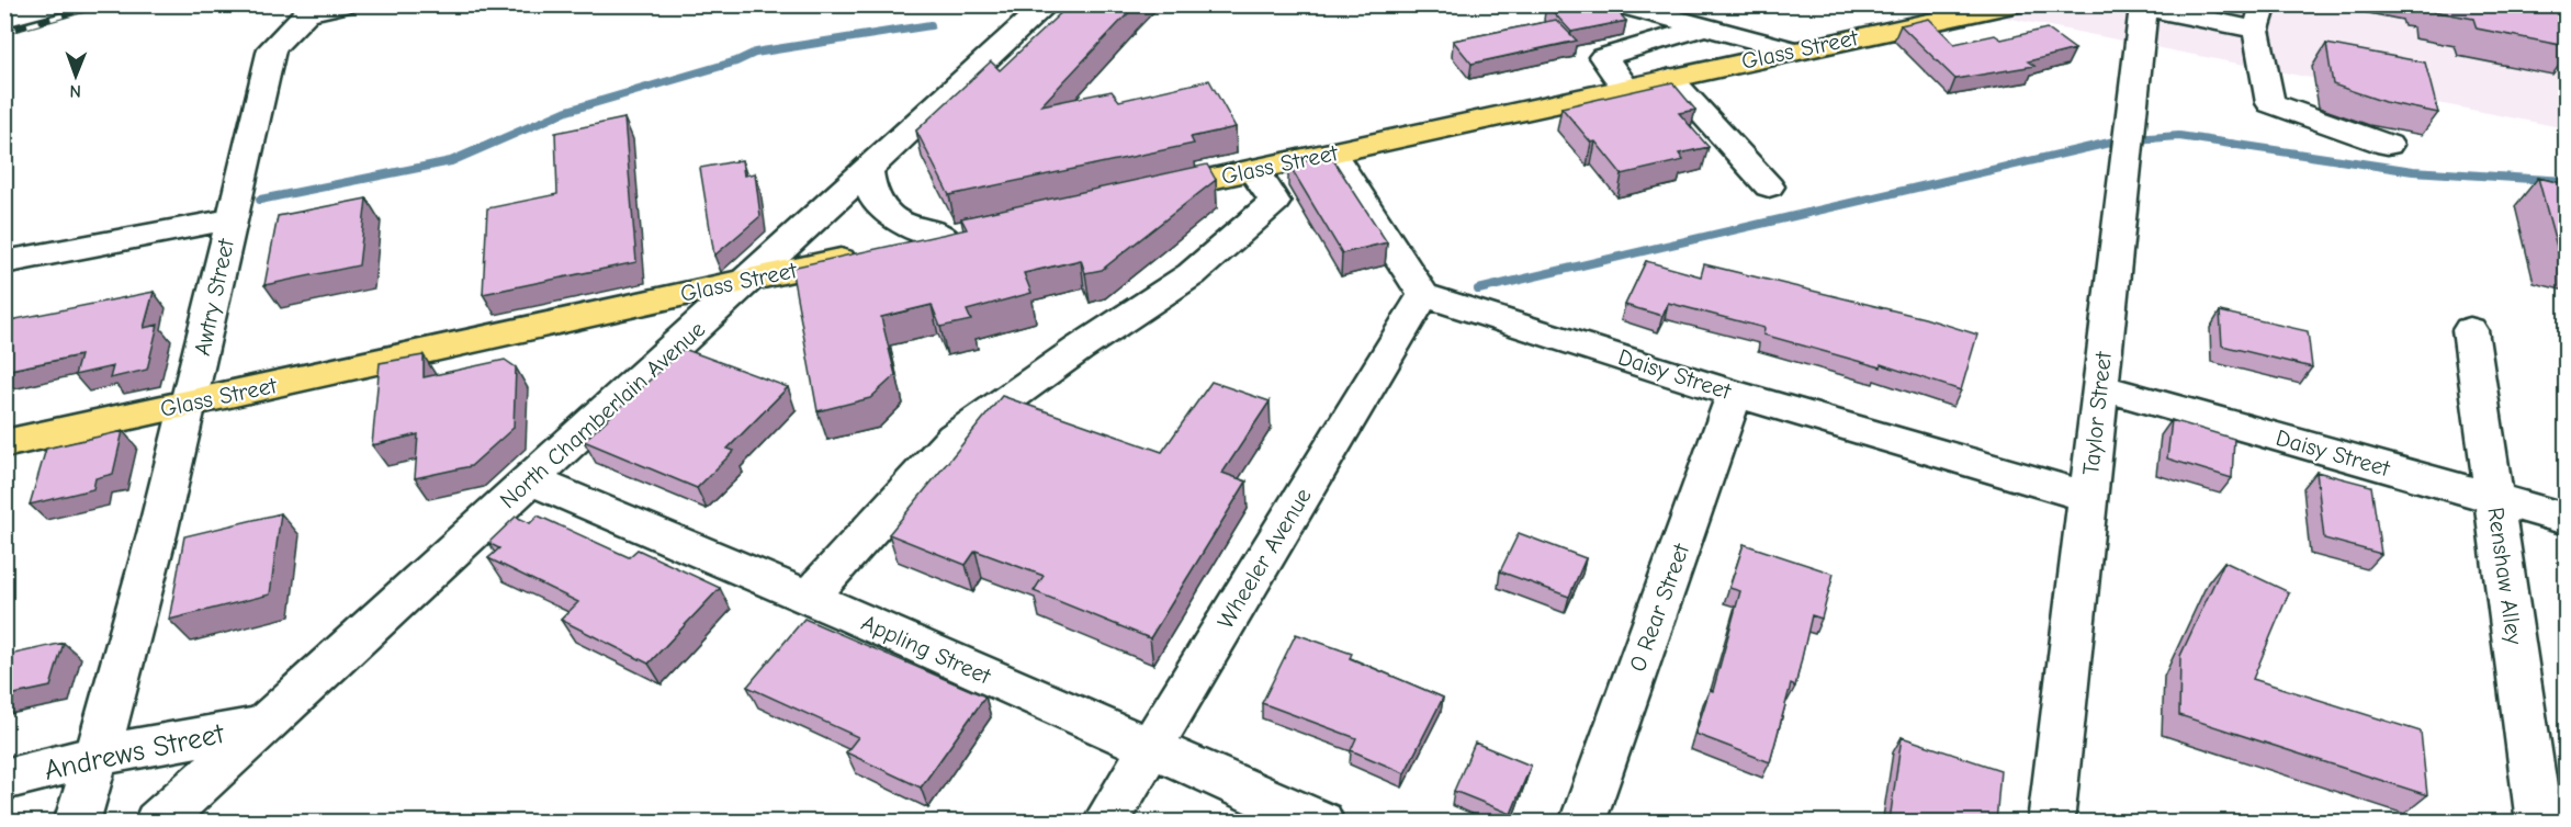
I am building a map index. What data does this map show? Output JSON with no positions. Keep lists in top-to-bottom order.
{
  "streets": {
    "main road": ["Glass Street"],
    "street": [
      "Awtry Street",
      "Daisy Street",
      "Taylor Street",
      "North Chamberlain Avenue",
      "Wheeler Avenue",
      "Renshaw Alley",
      "O Rear Street",
      "Appling Street",
      "Andrews Street"
    ]
  },
  "crossings": [
    ["Glass Street", "Awtry Street"],
    ["Glass Street", "North Chamberlain Avenue"],
    ["Awtry Street", "Andrews Street"],
    ["Daisy Street", "Taylor Street"],
    ["Daisy Street", "Wheeler Avenue"],
    ["Daisy Street", "Renshaw Alley"],
    ["Daisy Street", "O Rear Street"],
    ["North Chamberlain Avenue", "Appling Street"],
    ["North Chamberlain Avenue", "Andrews Street"],
    ["Wheeler Avenue", "Appling Street"]
  ],
  "north": "bottom"
}
